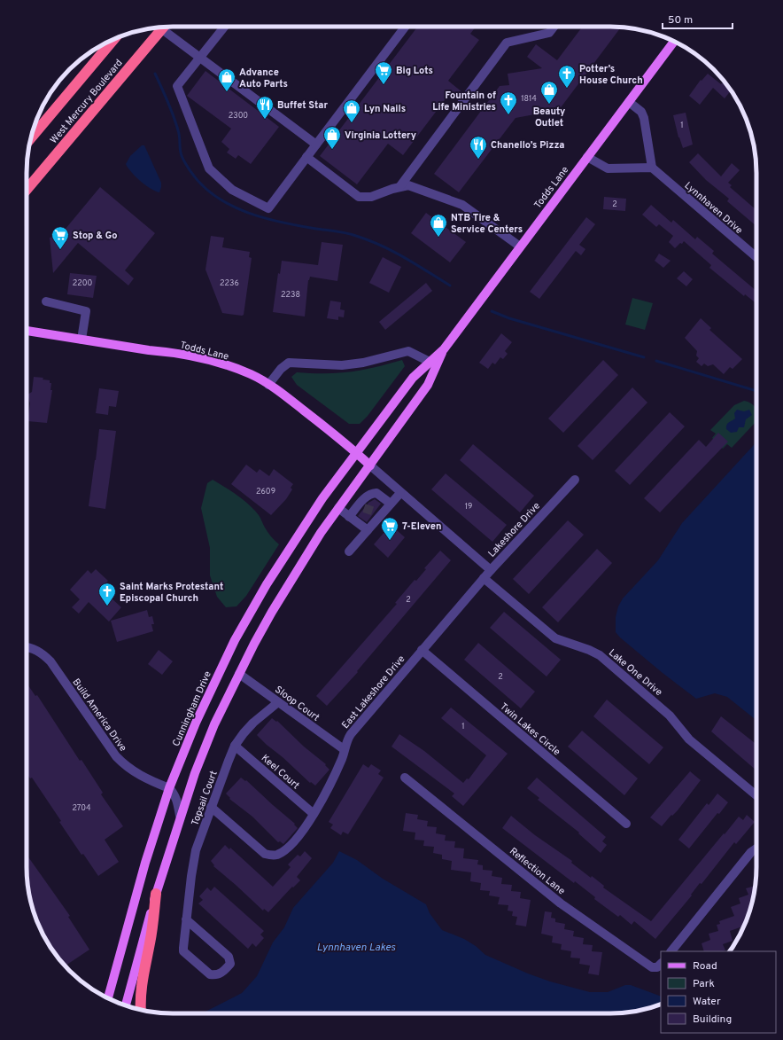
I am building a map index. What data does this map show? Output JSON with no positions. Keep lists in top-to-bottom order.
{
  "streets": {
    "highway": ["West Mercury Boulevard"],
    "main road": ["Todds Lane", "Cunningham Drive"],
    "street": [
      "Lynnhaven Drive",
      "Lakeshore Drive",
      "Lake One Drive",
      "East Lakeshore Drive",
      "Sloop Court",
      "Build America Drive",
      "Twin Lakes Circle",
      "Keel Court",
      "Topsail Court",
      "Reflection Lane"
    ]
  },
  "crossings": [
    ["Todds Lane", "Lakeshore Drive"],
    ["Todds Lane", "Cunningham Drive"],
    ["Lakeshore Drive", "East Lakeshore Drive"],
    ["Lake One Drive", "East Lakeshore Drive"],
    ["East Lakeshore Drive", "Sloop Court"],
    ["East Lakeshore Drive", "Twin Lakes Circle"],
    ["East Lakeshore Drive", "Keel Court"],
    ["East Lakeshore Drive", "Topsail Court"],
    ["Sloop Court", "Topsail Court"],
    ["Cunningham Drive", "Build America Drive"],
    ["Keel Court", "Topsail Court"]
  ],
  "water": ["Lynnhaven Lakes"],
  "places": {
    "supermarket": ["Big Lots", "Stop & Go", "7-Eleven"],
    "church": ["Potter’s House Church", "Fountain of Life Ministries", "Saint Marks Protestant Episcopal Church"],
    "shop": [
      "Advance Auto Parts",
      "Beauty Outlet",
      "Lyn Nails",
      "Virginia Lottery",
      "NTB Tire & Service Centers"
    ],
    "restaurant": ["Buffet Star", "Chanello’s Pizza"]
  },
  "house_numbers": [
    "1814",
    "2300",
    "1",
    "2",
    "2200",
    "2236",
    "2238",
    "2609",
    "19",
    "2",
    "2",
    "1",
    "2704"
  ],
  "legend": [
    "Road",
    "Park",
    "Water",
    "Building"
  ],
  "scale_bar": "50 m"
}
